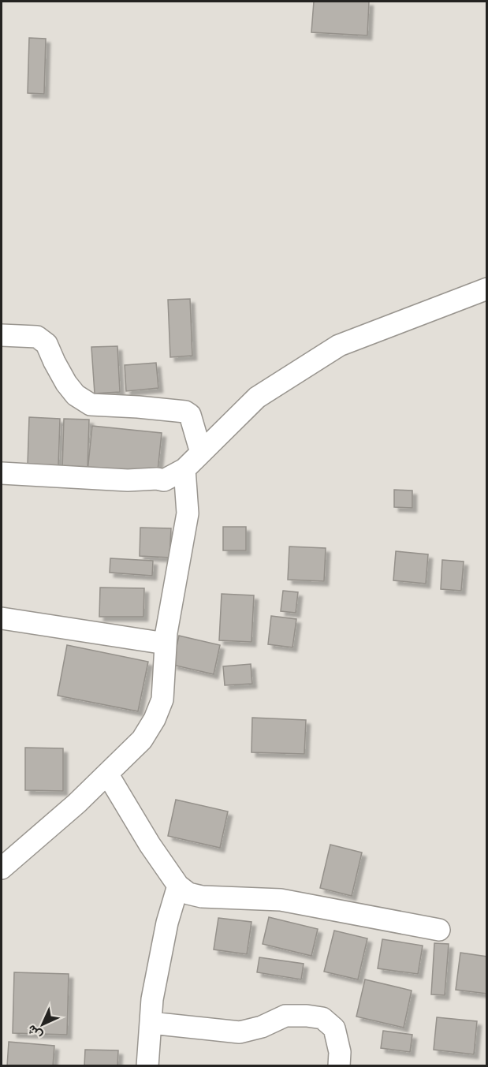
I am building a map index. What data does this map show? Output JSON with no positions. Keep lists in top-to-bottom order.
{
  "north": "bottom left"
}
